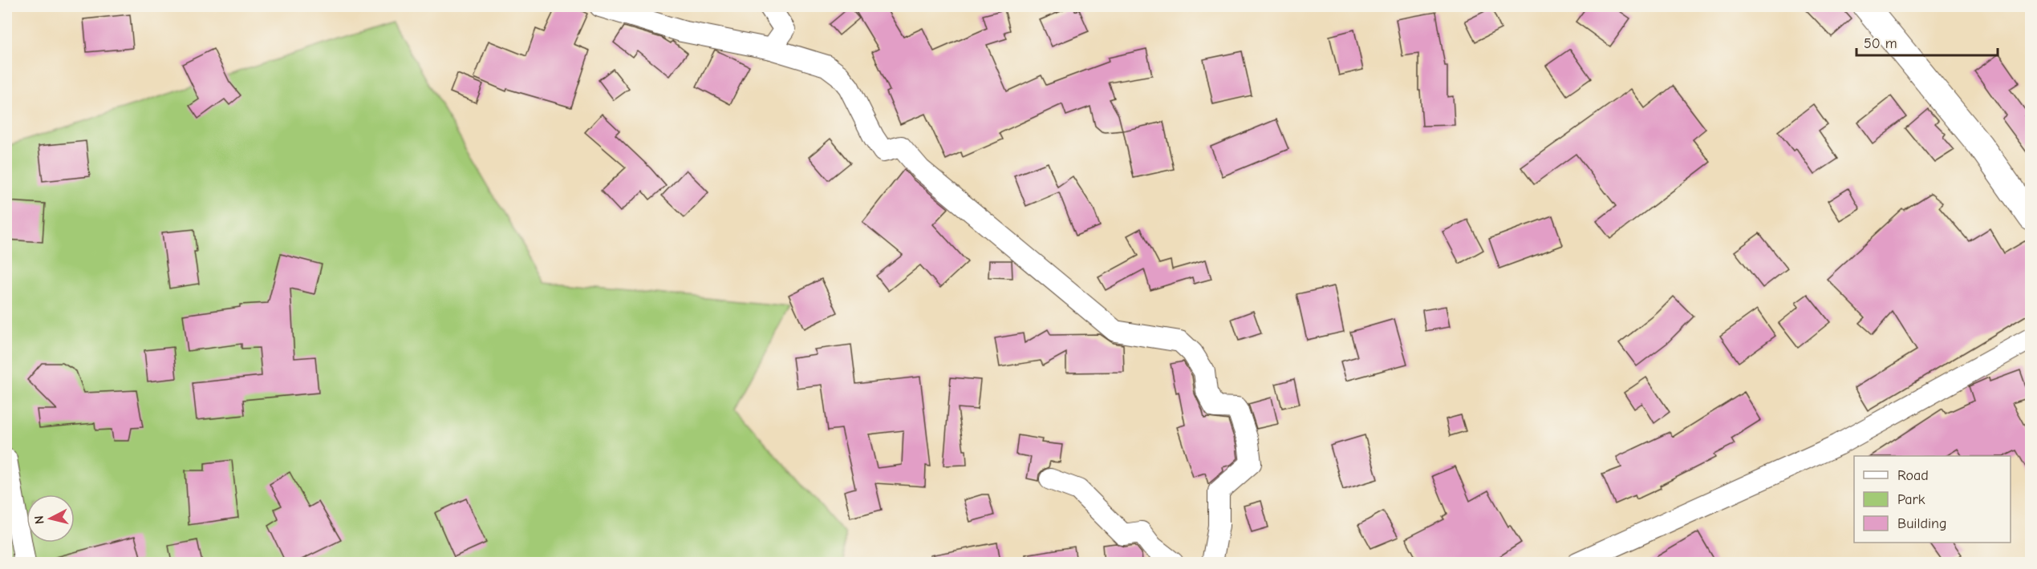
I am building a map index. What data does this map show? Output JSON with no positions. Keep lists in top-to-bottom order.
{
  "legend": ["Road", "Park", "Building"],
  "scale_bar": "50 m",
  "north": "left"
}
